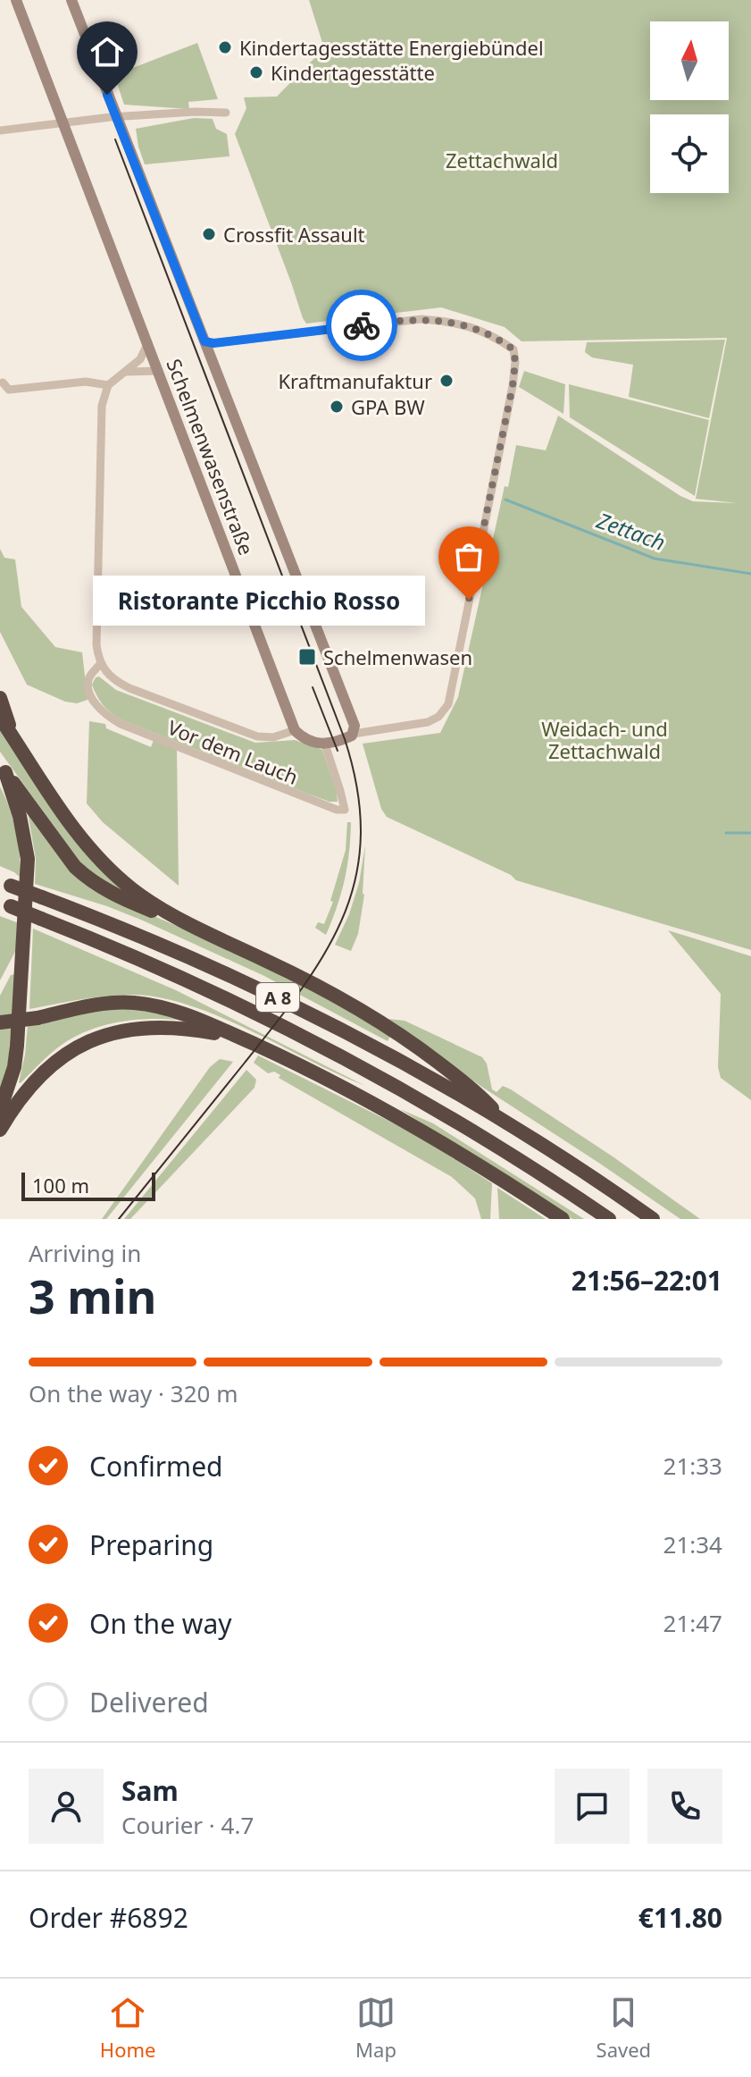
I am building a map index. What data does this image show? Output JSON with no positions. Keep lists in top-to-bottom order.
{
  "streets": {
    "highway": ["A 8"],
    "street": ["Schelmenwasenstraße", "Vor dem Lauch"]
  },
  "crossings": [
    ["Schelmenwasenstraße", "Vor dem Lauch"]
  ],
  "water": ["Zettach"],
  "parks": ["Zettachwald", "Weidach- und Zettachwald"],
  "places": {
    "other": [
      "Kindertagesstätte Energiebündel",
      "Kindertagesstätte",
      "Crossfit Assault",
      "Kraftmanufaktur",
      "GPA BW",
      "Ristorante Picchio Rosso"
    ],
    "transit": ["Schelmenwasen"]
  },
  "scale_bar": "100 m",
  "north": "top",
  "page": {
    "bubble": "Ristorante Picchio Rosso",
    "scale": "100 m",
    "heading": ["3 min", "Arriving in", "21:56–22:01"],
    "panel": [
      "Sam",
      "Courier · 4.7",
      "Order #6892",
      "€11.80"
    ],
    "bar": "On the way · 320 m",
    "list": [
      ["Confirmed", "21:33"],
      ["Preparing", "21:34"],
      ["On the way", "21:47"],
      "Delivered"
    ],
    "tabs": ["Home", "Map", "Saved"]
  }
}
